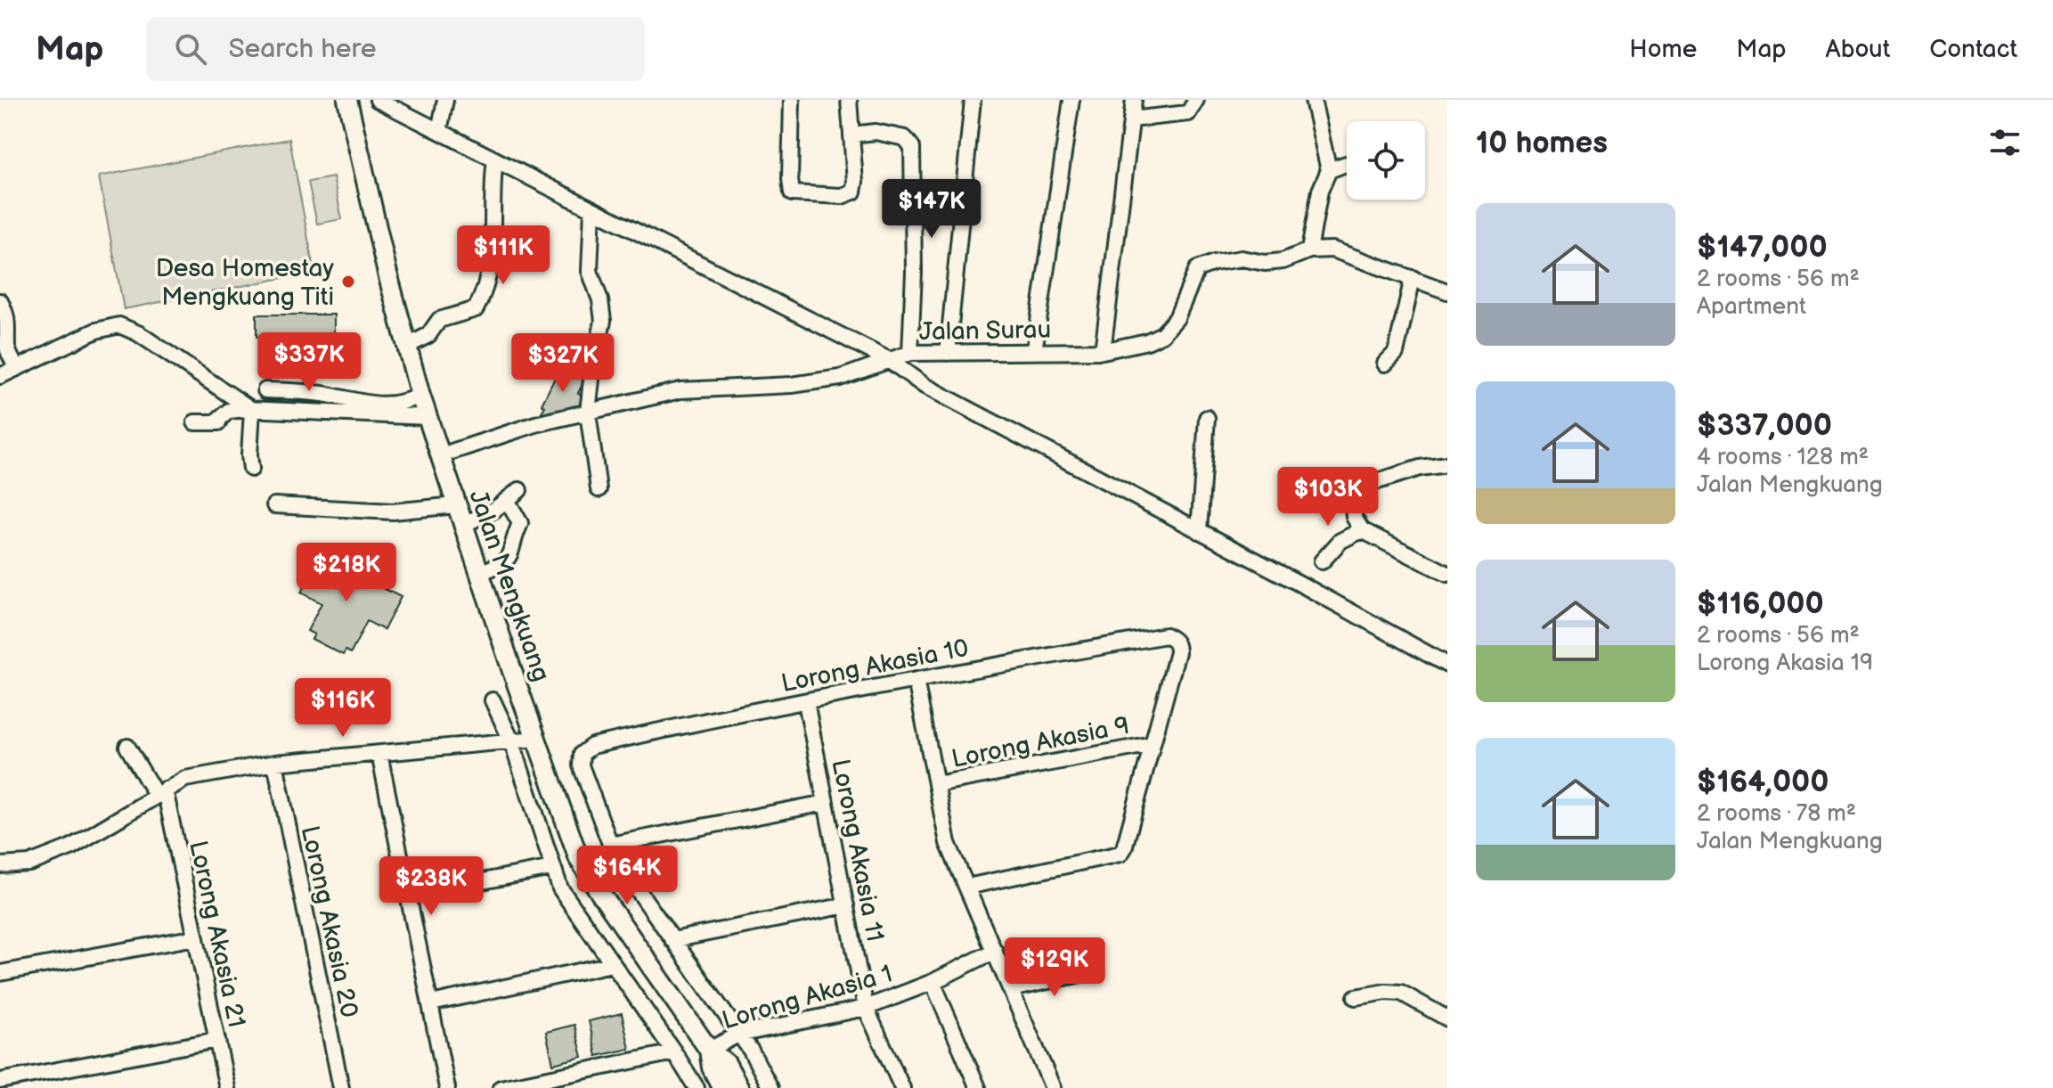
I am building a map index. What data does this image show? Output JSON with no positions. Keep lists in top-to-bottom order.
{
  "streets": {
    "main road": ["Jalan Mengkuang"],
    "street": [
      "Jalan Surau",
      "Lorong Akasia 10",
      "Lorong Akasia 9",
      "Lorong Akasia 11",
      "Lorong Akasia 20",
      "Lorong Akasia 21",
      "Lorong Akasia 1"
    ]
  },
  "crossings": [
    ["Jalan Surau", "Jalan Mengkuang"],
    ["Jalan Mengkuang", "Lorong Akasia 1"],
    ["Lorong Akasia 10", "Lorong Akasia 9"],
    ["Lorong Akasia 10", "Lorong Akasia 11"],
    ["Lorong Akasia 11", "Lorong Akasia 1"]
  ],
  "places": ["Desa Homestay Mengkuang Titi"],
  "page": {
    "header": "Map",
    "search": "Search here",
    "nav": [
      "Home",
      "Map",
      "About",
      "Contact"
    ],
    "heading": "10 homes",
    "price": [
      "$147K",
      "$111K",
      "$337K",
      "$327K",
      "$103K",
      "$218K",
      "$116K",
      "$164K",
      "$238K",
      "$129K"
    ],
    "list": [
      {
        "name": "$147,000",
        "note": "2 rooms · 56 m² · Apartment"
      },
      {
        "name": "$337,000",
        "note": "4 rooms · 128 m² · Jalan Mengkuang"
      },
      {
        "name": "$116,000",
        "note": "2 rooms · 56 m² · Lorong Akasia 19"
      },
      {
        "name": "$164,000",
        "note": "2 rooms · 78 m² · Jalan Mengkuang"
      }
    ]
  }
}
